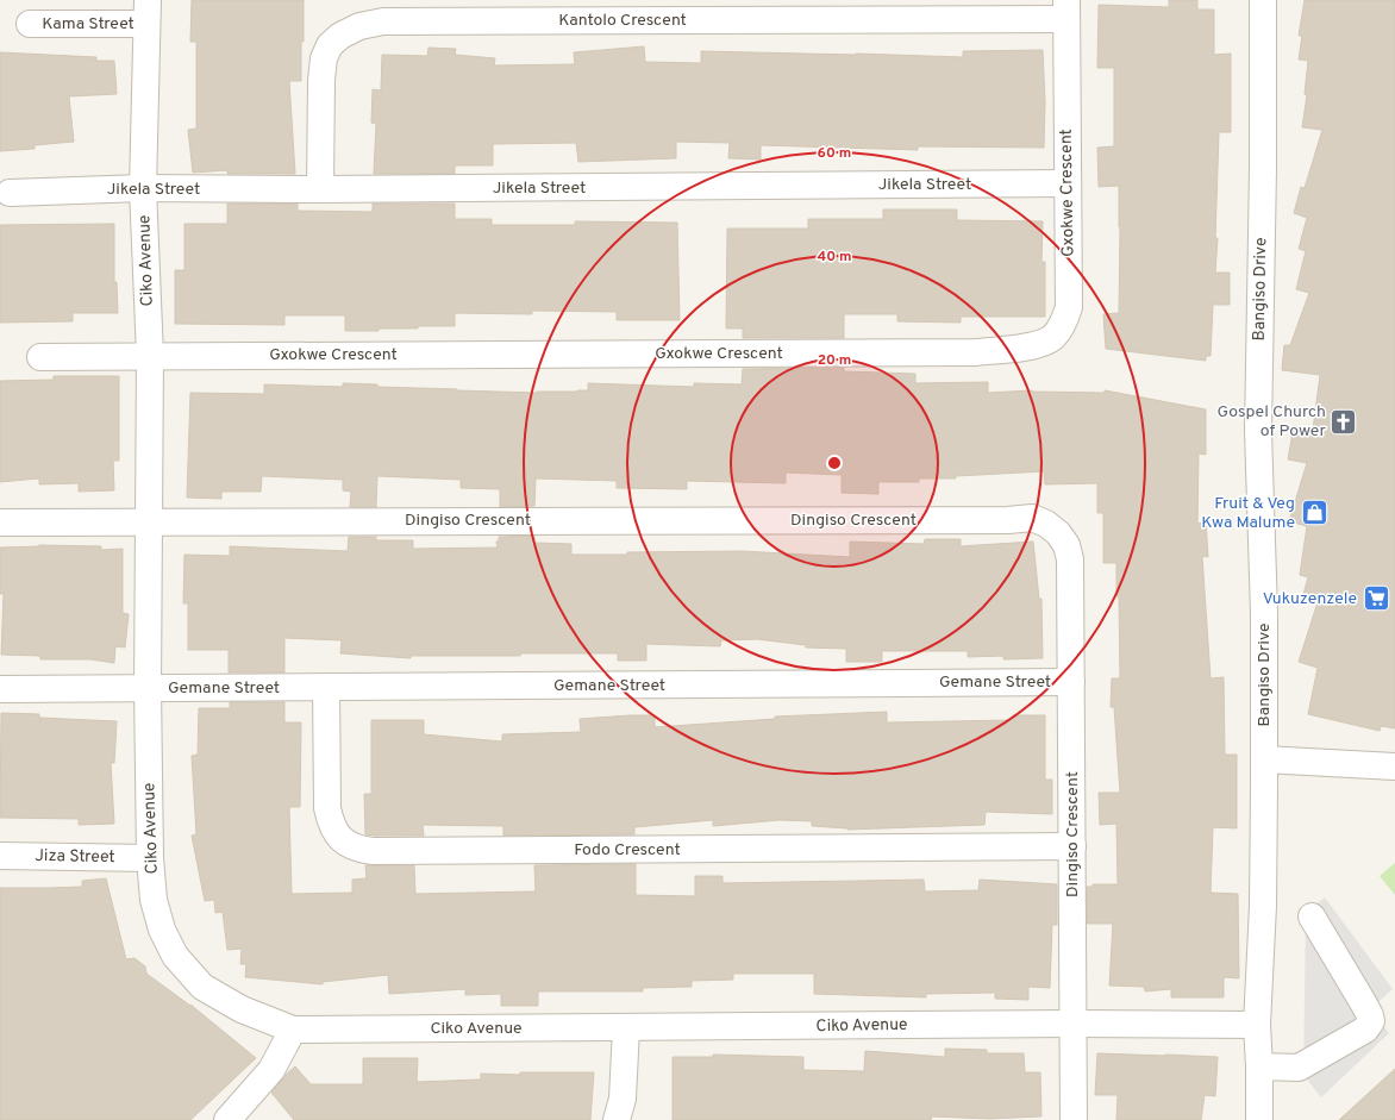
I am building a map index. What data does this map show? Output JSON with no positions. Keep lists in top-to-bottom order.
{
  "streets": {
    "street": [
      "Kantolo Crescent",
      "Kama Street",
      "Jikela Street",
      "Gxokwe Crescent",
      "Ciko Avenue",
      "Bangiso Drive",
      "Dingiso Crescent",
      "Gemane Street",
      "Fodo Crescent",
      "Jiza Street"
    ]
  },
  "crossings": [
    ["Kantolo Crescent", "Jikela Street"],
    ["Kantolo Crescent", "Gxokwe Crescent"],
    ["Kama Street", "Ciko Avenue"],
    ["Jikela Street", "Gxokwe Crescent"],
    ["Jikela Street", "Ciko Avenue"],
    ["Gxokwe Crescent", "Ciko Avenue"],
    ["Ciko Avenue", "Bangiso Drive"],
    ["Ciko Avenue", "Dingiso Crescent"],
    ["Ciko Avenue", "Gemane Street"],
    ["Ciko Avenue", "Jiza Street"],
    ["Dingiso Crescent", "Gemane Street"],
    ["Dingiso Crescent", "Fodo Crescent"],
    ["Gemane Street", "Fodo Crescent"]
  ],
  "places": {
    "church": ["Gospel Church of Power"],
    "shop": ["Fruit & Veg Kwa Malume"],
    "supermarket": ["Vukuzenzele"]
  },
  "rings": ["60 m", "40 m", "20 m"]
}
